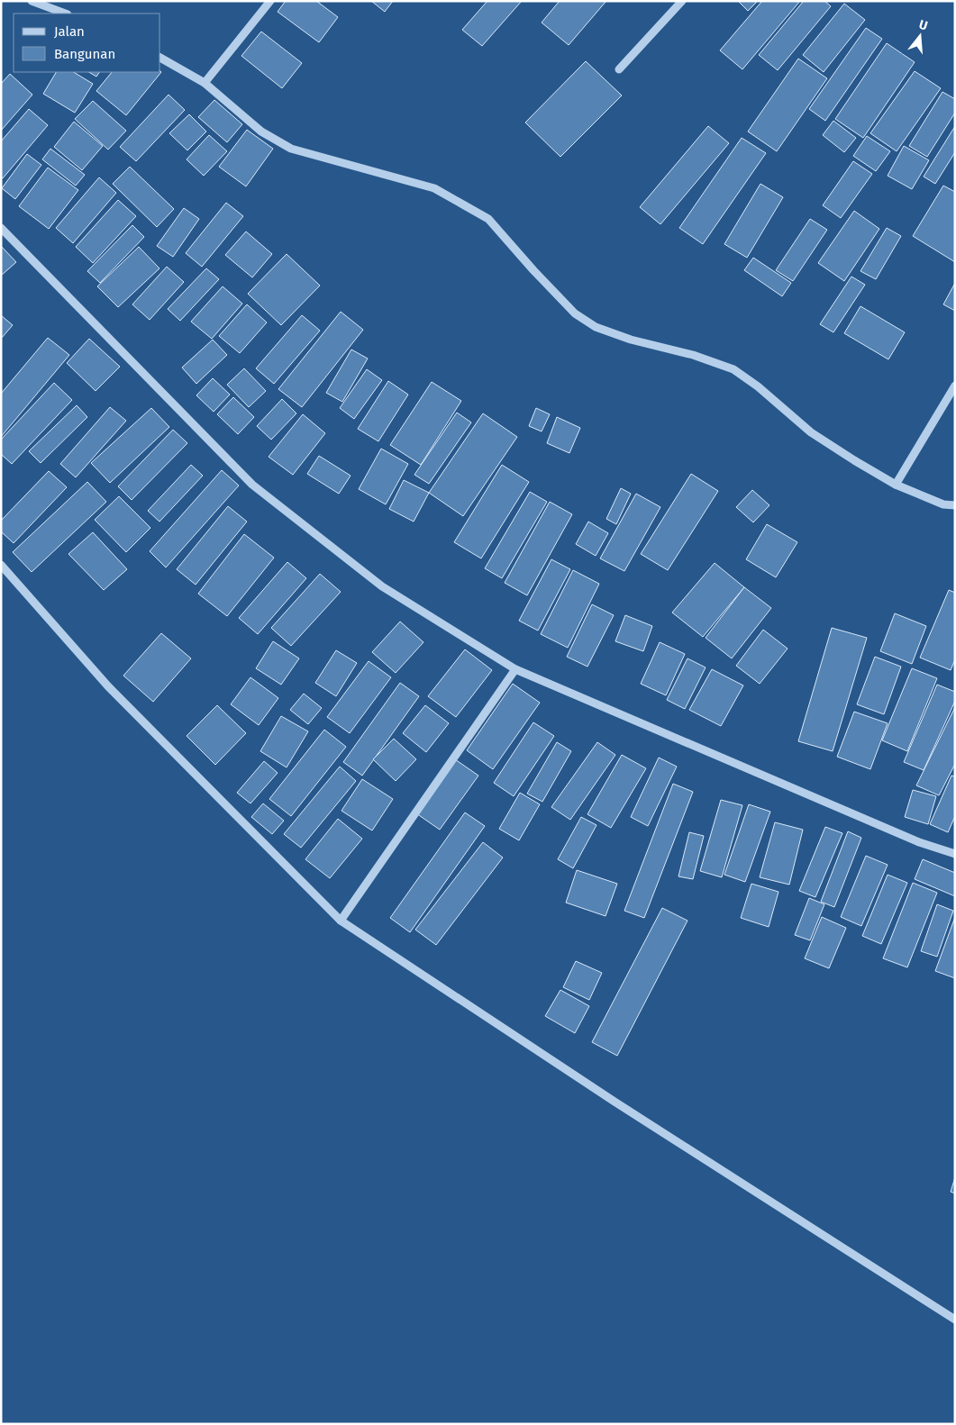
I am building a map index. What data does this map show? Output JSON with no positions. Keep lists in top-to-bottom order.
{
  "legend": ["Jalan", "Bangunan"],
  "north": "top"
}
